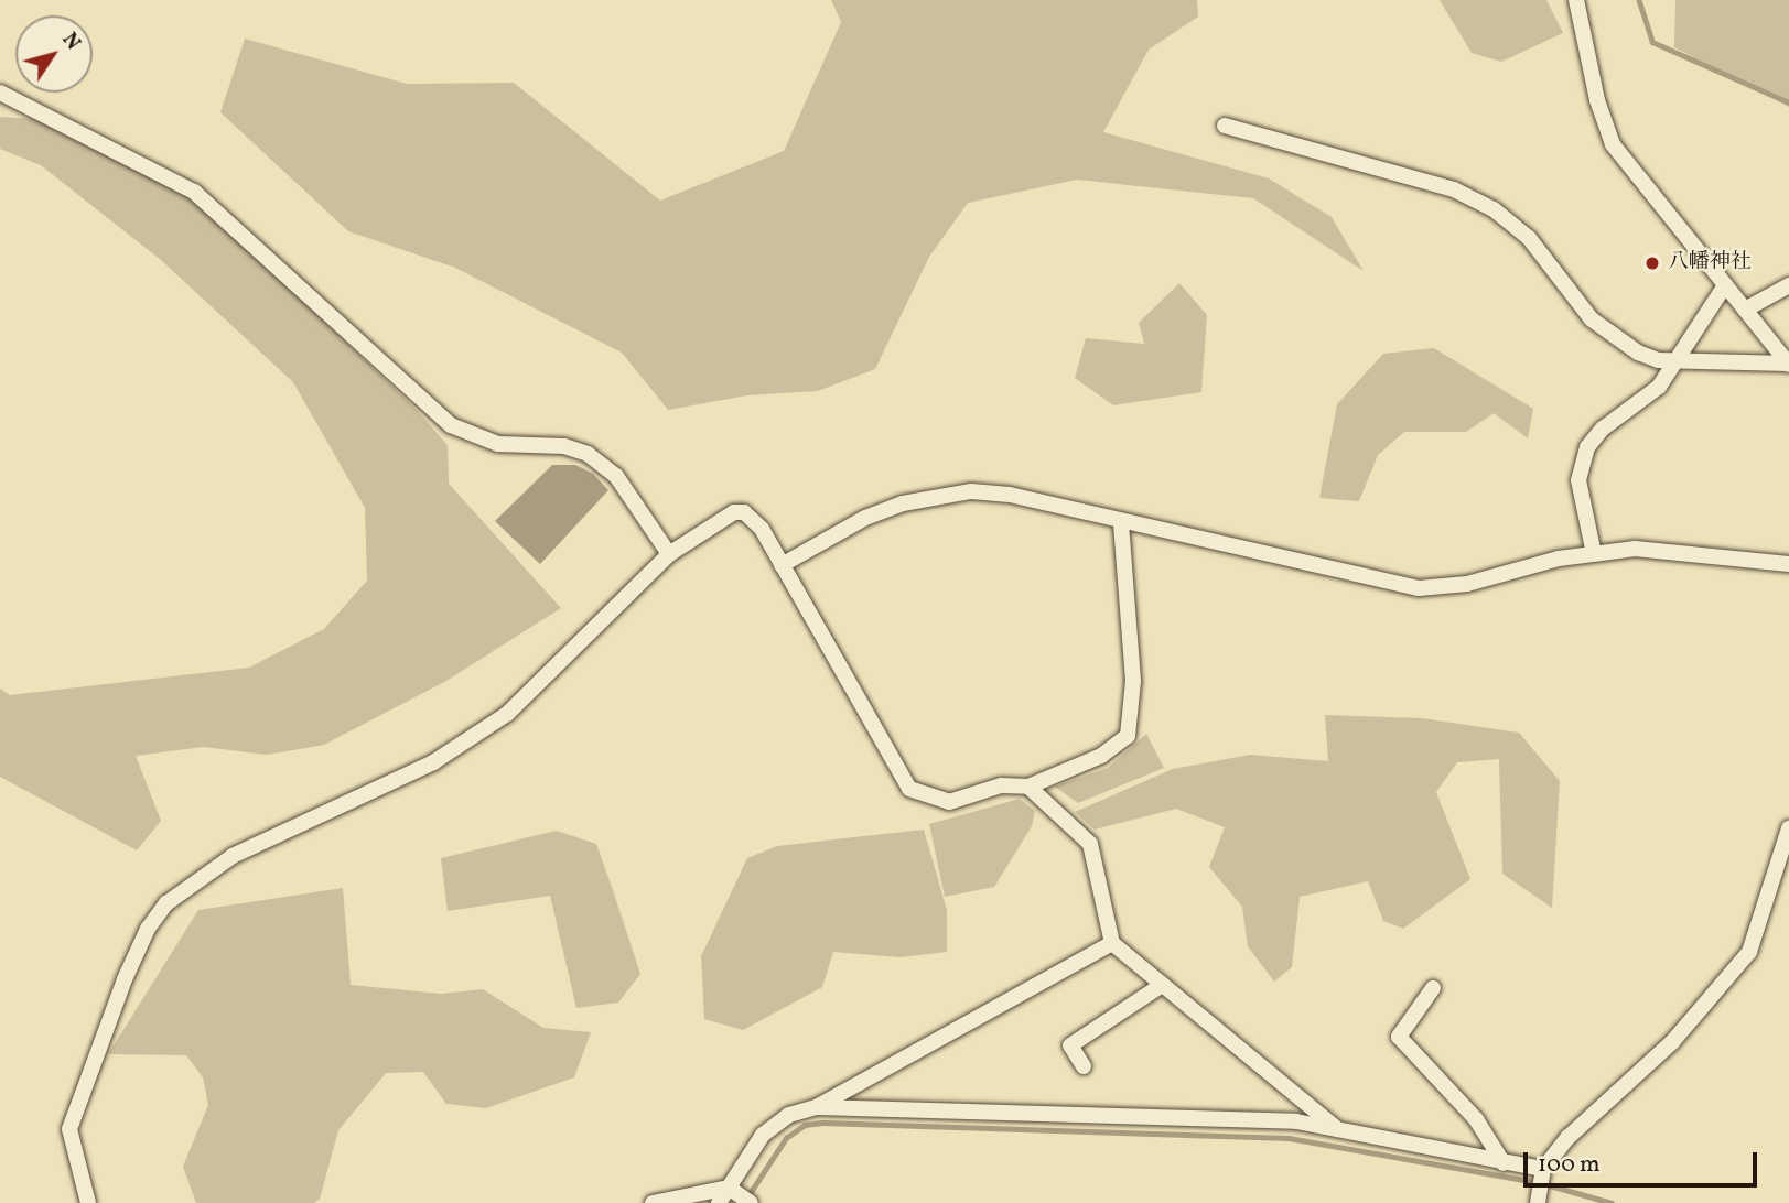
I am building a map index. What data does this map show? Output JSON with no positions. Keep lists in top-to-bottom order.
{
  "places": ["八幡神社"],
  "scale_bar": "100 m",
  "north": "top right"
}
